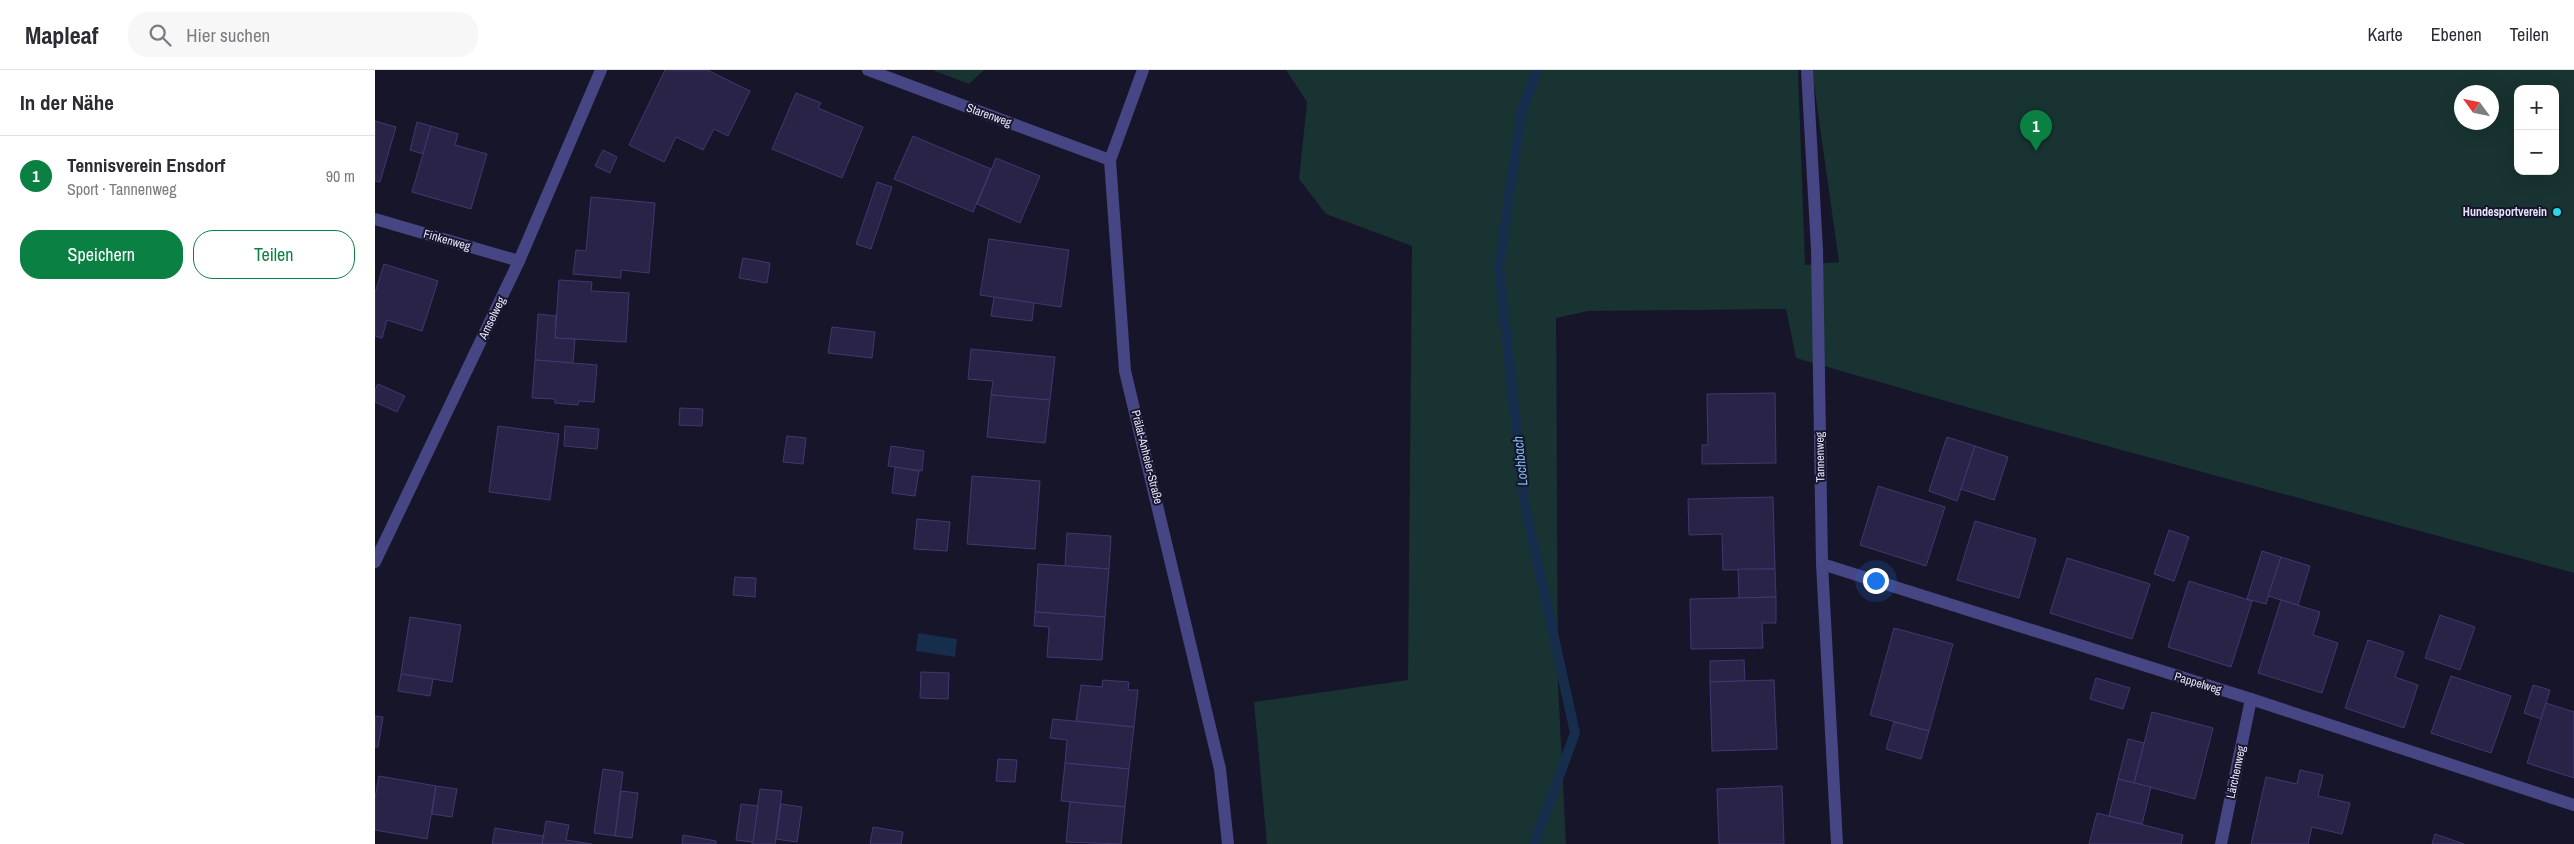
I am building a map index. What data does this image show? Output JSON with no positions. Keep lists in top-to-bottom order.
{
  "streets": {
    "street": [
      "Starenweg",
      "Finkenweg",
      "Amselweg",
      "Prälat-Anheier-Straße",
      "Tannenweg",
      "Pappelweg",
      "Lärchenweg"
    ]
  },
  "crossings": [
    ["Starenweg", "Prälat-Anheier-Straße"],
    ["Finkenweg", "Amselweg"],
    ["Tannenweg", "Pappelweg"],
    ["Pappelweg", "Lärchenweg"]
  ],
  "water": ["Lochbach"],
  "places": ["Hundesportverein"],
  "north": "top left",
  "page": {
    "header": "Mapleaf",
    "search": "Hier suchen",
    "nav": ["Karte", "Ebenen", "Teilen"],
    "heading": "In der Nähe",
    "map_buttons": ["+", "−"],
    "pins": "1",
    "list": [
      {
        "mark": "1",
        "name": "Tennisverein Ensdorf",
        "note": "Sport · Tannenweg",
        "value": "90 m"
      }
    ],
    "buttons": ["Speichern", "Teilen"]
  }
}
